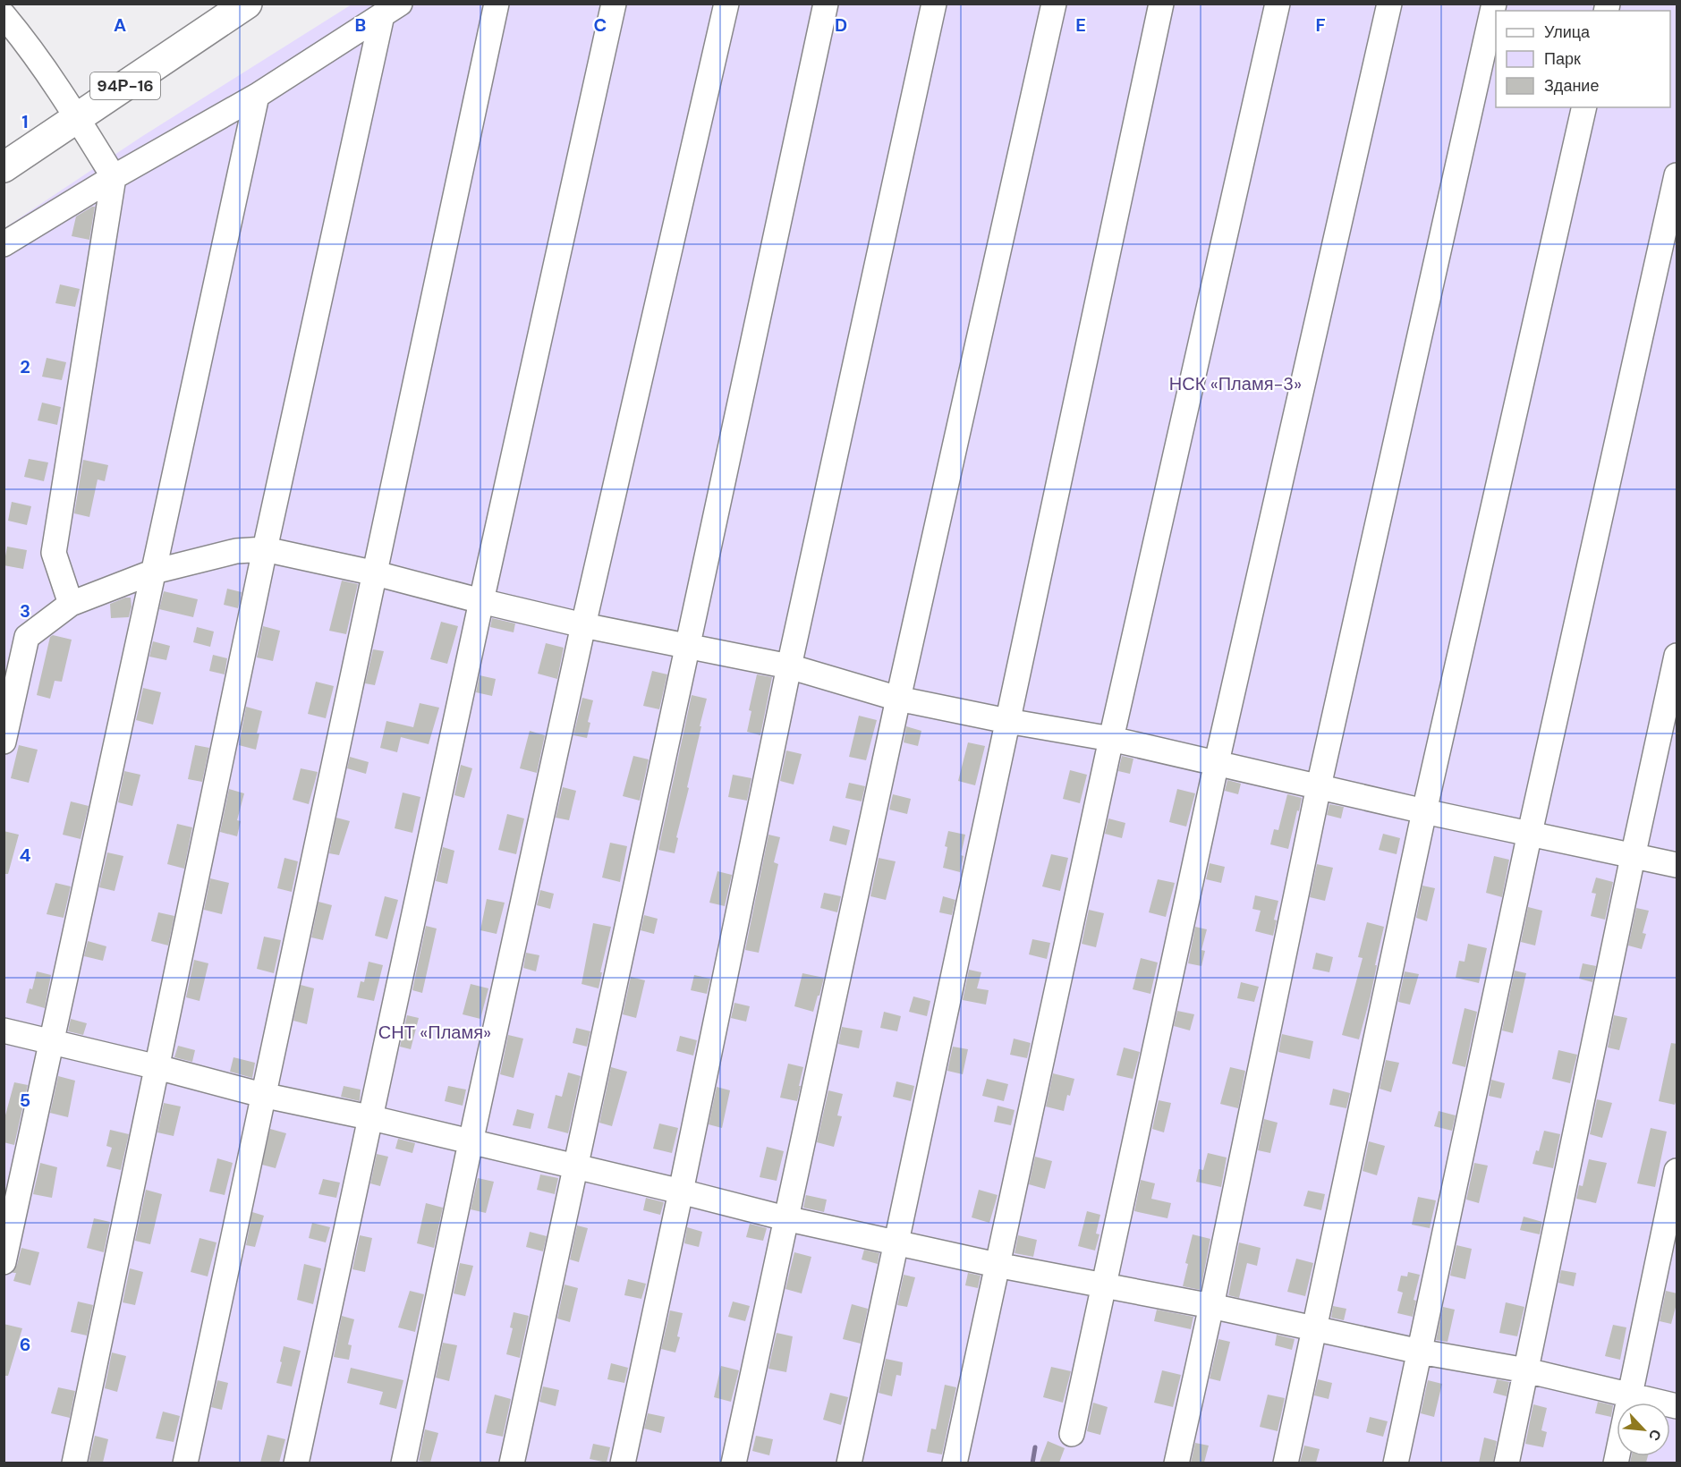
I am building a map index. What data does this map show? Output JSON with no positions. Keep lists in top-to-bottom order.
{
  "streets": {
    "main road": ["94Р-16"]
  },
  "parks": ["НСК «Пламя-3»", "СНТ «Пламя»"],
  "legend": ["Улица", "Парк", "Здание"],
  "north": "bottom right",
  "grid": {
    "columns": [
      "A",
      "B",
      "C",
      "D",
      "E",
      "F"
    ],
    "rows": [
      "1",
      "2",
      "3",
      "4",
      "5",
      "6"
    ]
  }
}
